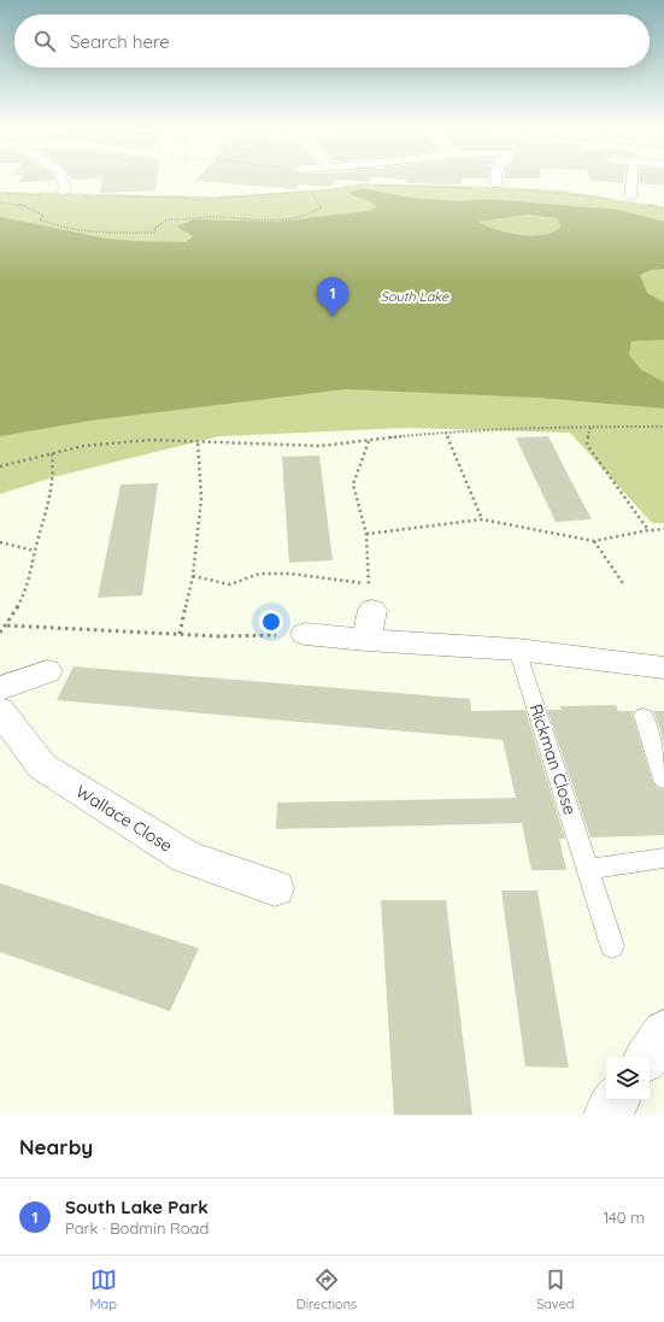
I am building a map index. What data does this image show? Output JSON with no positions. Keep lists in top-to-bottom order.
{
  "streets": {
    "street": ["Wallace Close"],
    "lane": ["Rickman Close"]
  },
  "water": ["South Lake"],
  "page": {
    "search": "Search here",
    "pins": "1",
    "heading": "Nearby",
    "list": [
      {
        "mark": "1",
        "name": "South Lake Park",
        "note": "Park · Bodmin Road",
        "value": "140 m"
      }
    ],
    "nav": ["Map", "Directions", "Saved"]
  }
}
